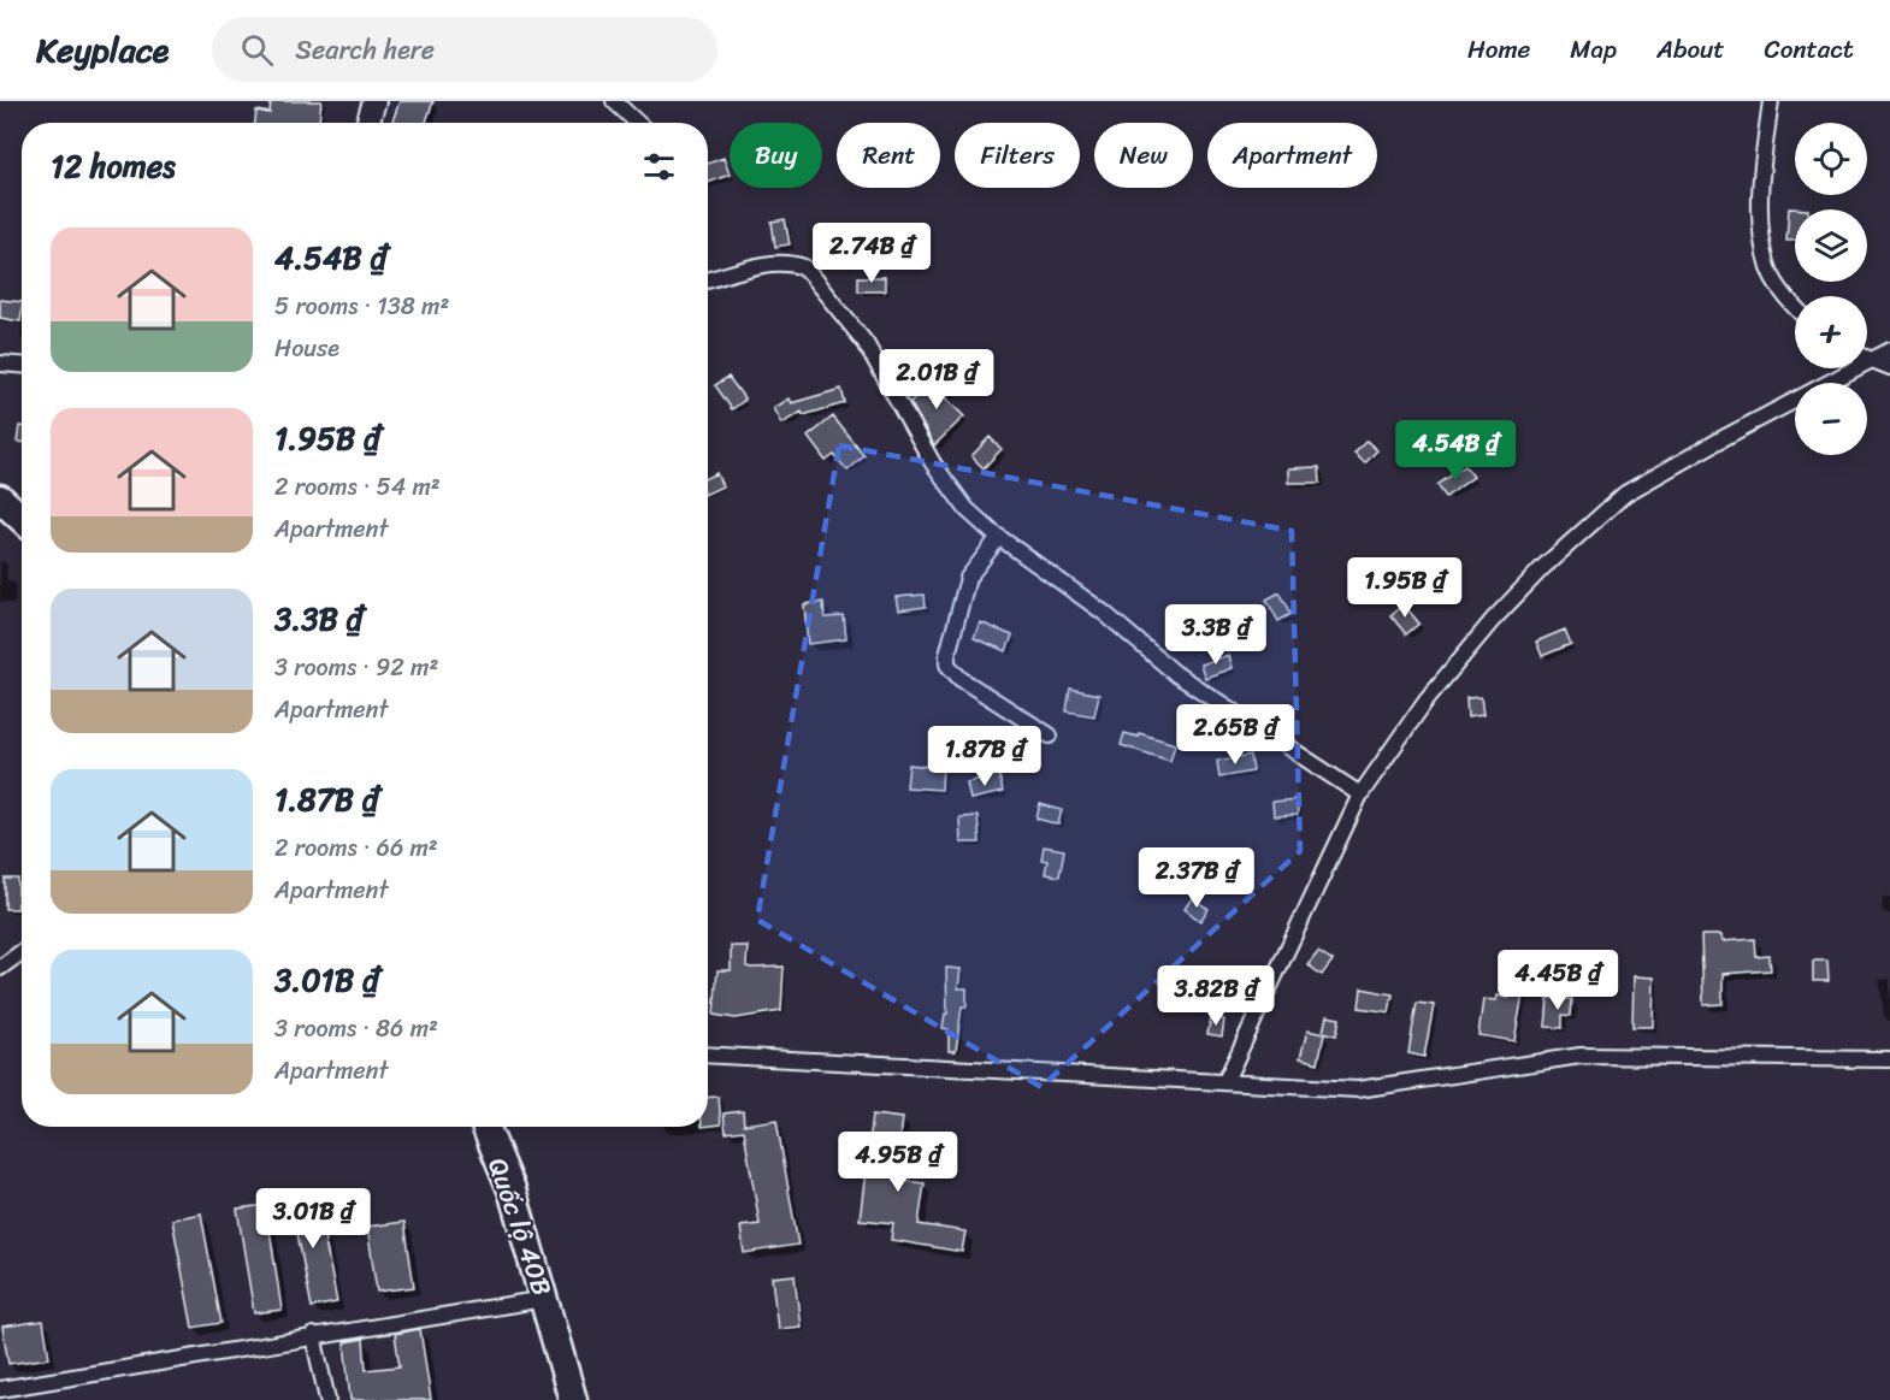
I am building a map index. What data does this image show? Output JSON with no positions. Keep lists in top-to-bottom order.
{
  "streets": {
    "highway": ["Quốc lộ 40B"]
  },
  "page": {
    "header": "Keyplace",
    "search": "Search here",
    "nav": [
      "Home",
      "Map",
      "About",
      "Contact"
    ],
    "map_buttons": ["+", "−"],
    "chip": [
      "Buy",
      "Rent",
      "Filters",
      "New",
      "Apartment"
    ],
    "heading": "12 homes",
    "list": [
      {
        "name": "4.54B ₫",
        "note": "5 rooms · 138 m² · House"
      },
      {
        "name": "1.95B ₫",
        "note": "2 rooms · 54 m² · Apartment"
      },
      {
        "name": "3.3B ₫",
        "note": "3 rooms · 92 m² · Apartment"
      },
      {
        "name": "1.87B ₫",
        "note": "2 rooms · 66 m² · Apartment"
      },
      {
        "name": "3.01B ₫",
        "note": "3 rooms · 86 m² · Apartment"
      }
    ],
    "price": [
      "2.74B ₫",
      "2.01B ₫",
      "4.54B ₫",
      "1.95B ₫",
      "3.3B ₫",
      "2.65B ₫",
      "1.87B ₫",
      "2.37B ₫",
      "4.45B ₫",
      "3.82B ₫",
      "4.95B ₫",
      "3.01B ₫"
    ]
  }
}
